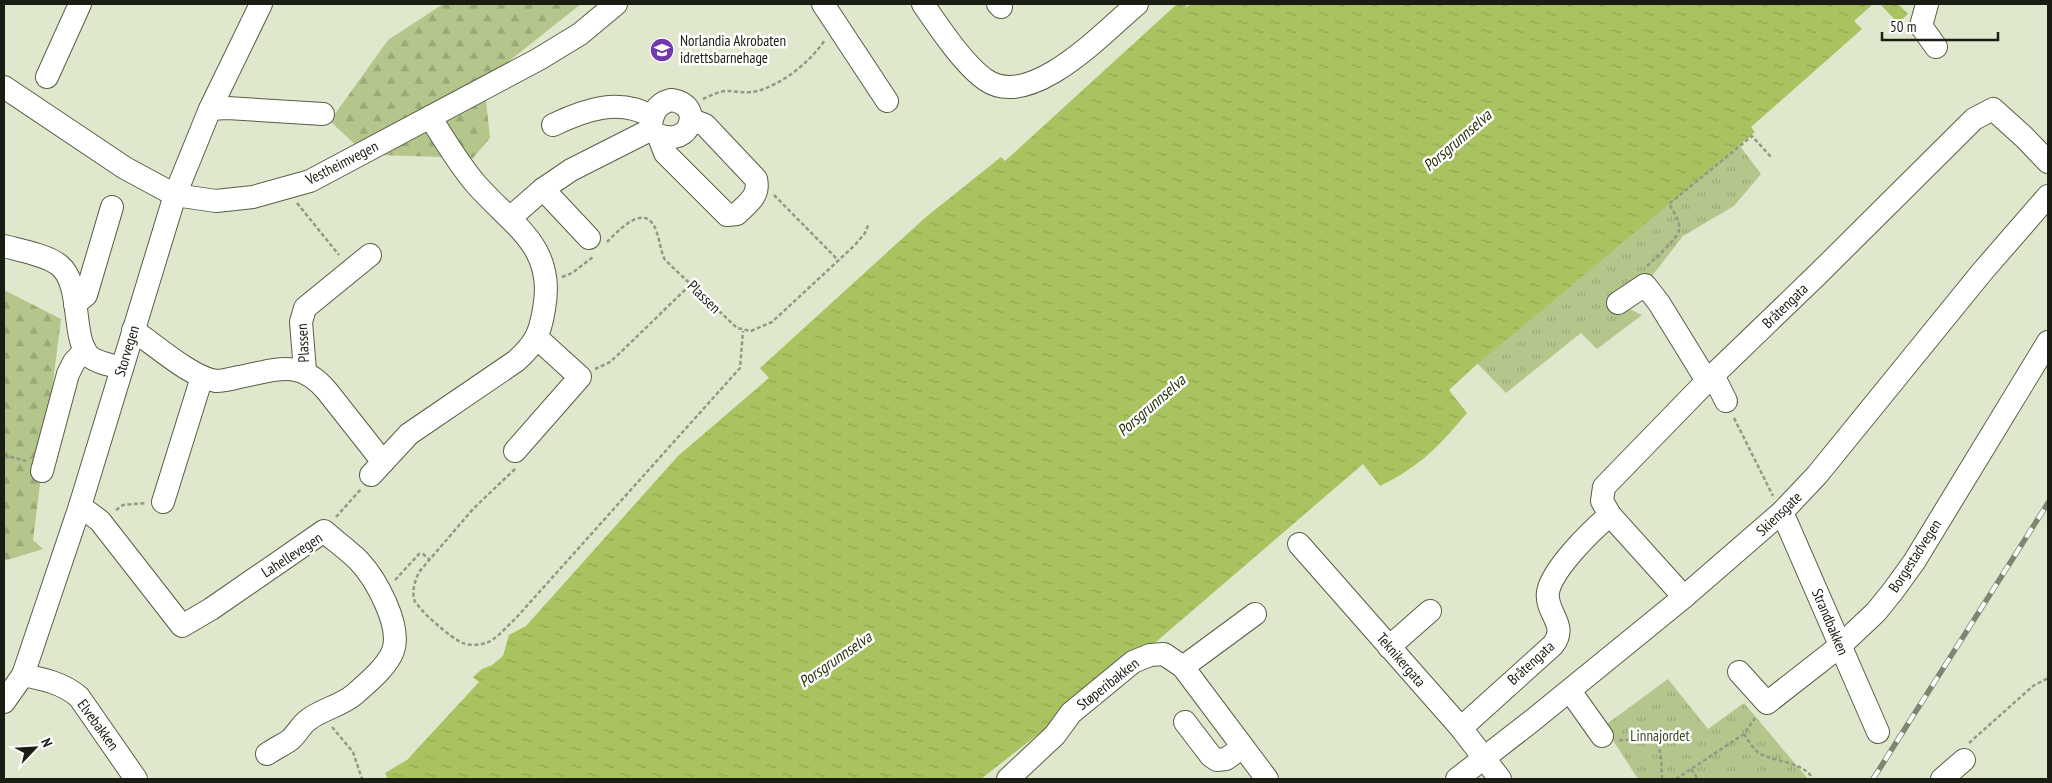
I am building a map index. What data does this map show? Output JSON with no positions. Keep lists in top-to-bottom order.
{
  "streets": {
    "street": [
      "Vestheimvegen",
      "Plassen",
      "Bråtengata",
      "Storvegen",
      "Skiensgate",
      "Lahellevegen",
      "Borgestadvegen",
      "Strandbakken",
      "Teknikergata",
      "Støperibakken",
      "Elvebakken"
    ]
  },
  "crossings": [
    ["Vestheimvegen", "Storvegen"],
    ["Plassen", "Storvegen"],
    ["Bråtengata", "Skiensgate"],
    ["Bråtengata", "Teknikergata"],
    ["Storvegen", "Lahellevegen"],
    ["Storvegen", "Elvebakken"],
    ["Skiensgate", "Strandbakken"],
    ["Skiensgate", "Teknikergata"],
    ["Borgestadvegen", "Strandbakken"]
  ],
  "water": ["Porsgrunnselva"],
  "parks": ["Linnajordet"],
  "places": {
    "school or university": ["Norlandia Akrobaten idrettsbarnehage"]
  },
  "scale_bar": "50 m",
  "north": "top right"
}
